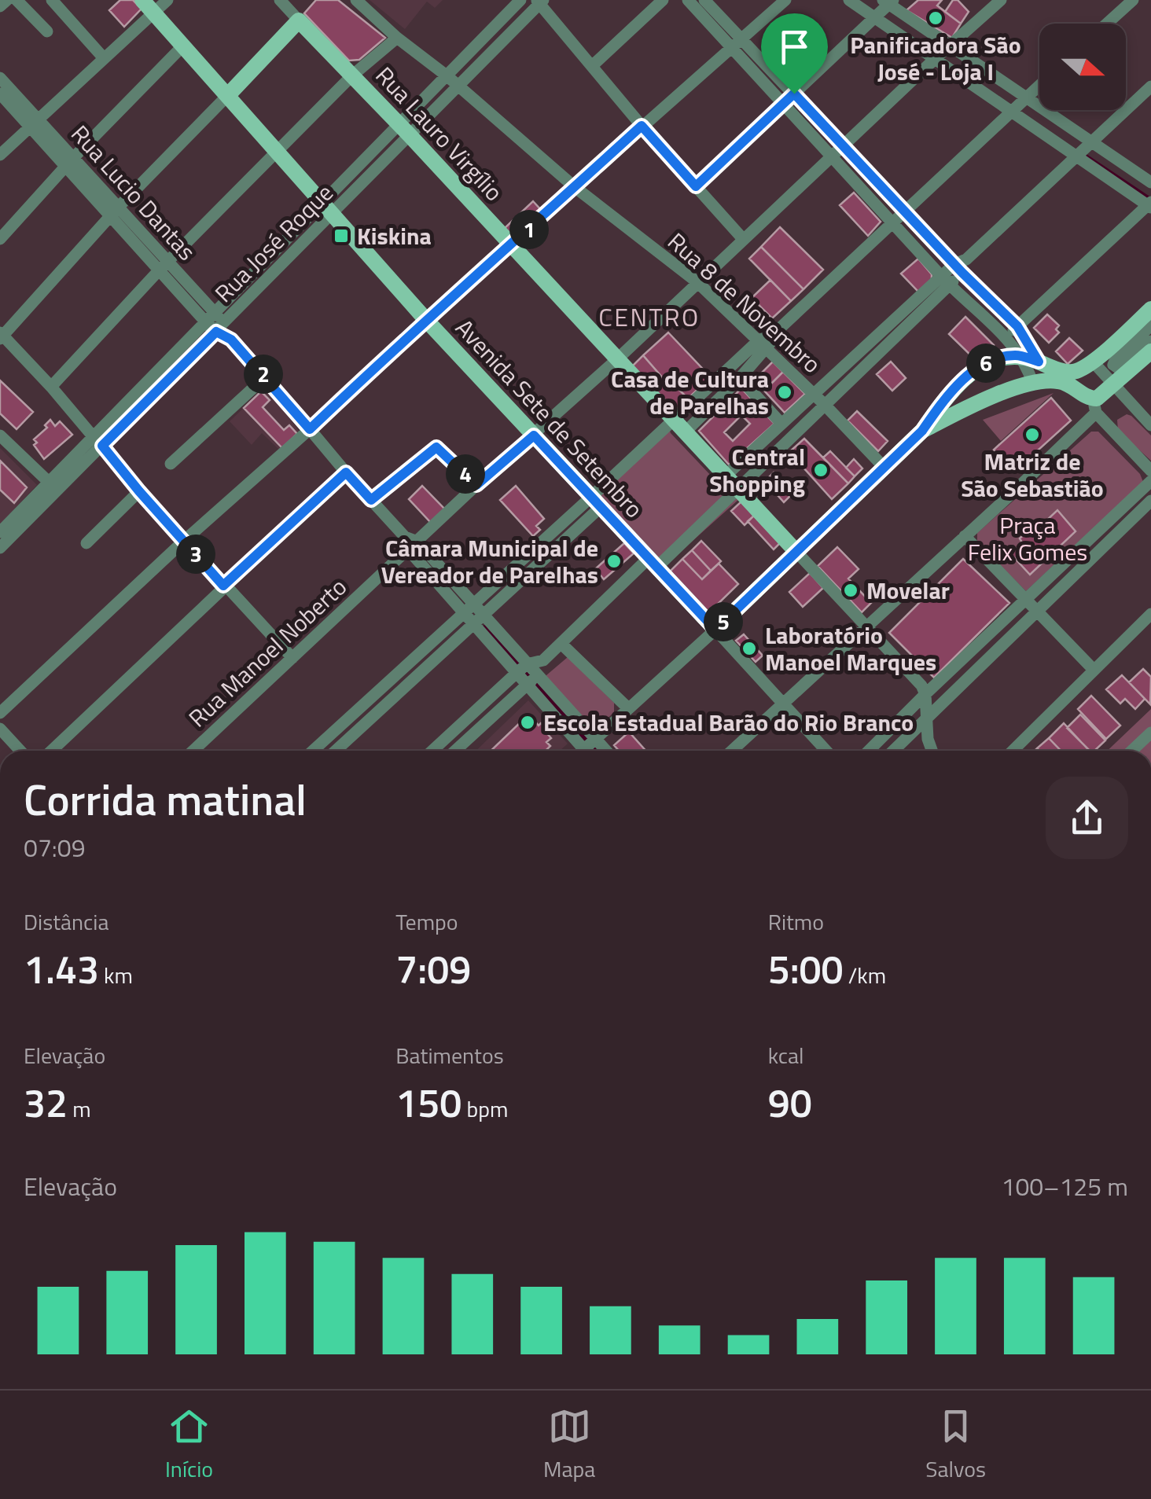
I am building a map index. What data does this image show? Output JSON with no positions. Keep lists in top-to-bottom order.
{
  "streets": {
    "main road": ["Rua Lauro Virgílio", "Avenida Sete de Setembro"],
    "street": [
      "Rua Lucio Dantas",
      "Rua José Roque",
      "Rua 8 de Novembro",
      "Rua Manoel Noberto"
    ]
  },
  "crossings": [
    ["Rua Lauro Virgílio", "Rua José Roque"],
    ["Rua Lauro Virgílio", "Rua Manoel Noberto"],
    ["Rua Lucio Dantas", "Rua José Roque"],
    ["Rua Lucio Dantas", "Rua Manoel Noberto"],
    ["Rua José Roque", "Rua 8 de Novembro"],
    ["Rua José Roque", "Avenida Sete de Setembro"],
    ["Rua 8 de Novembro", "Rua Manoel Noberto"],
    ["Avenida Sete de Setembro", "Rua Manoel Noberto"]
  ],
  "districts": ["CENTRO"],
  "parks": ["Praça Felix Gomes"],
  "places": {
    "other": [
      "Panificadora São José - Loja I",
      "Casa de Cultura de Parelhas",
      "Matriz de São Sebastião",
      "Central Shopping",
      "Câmara Municipal de Vereador de Parelhas",
      "Movelar",
      "Laboratório Manoel Marques",
      "Escola Estadual Barão do Rio Branco"
    ],
    "transit": ["Kiskina"]
  },
  "north": "right",
  "page": {
    "pins": [
      "1",
      "6",
      "2",
      "4",
      "3",
      "5"
    ],
    "heading": ["Corrida matinal", "07:09"],
    "stats": [
      ["Distância", "1.43 km"],
      ["Tempo", "7:09"],
      ["Ritmo", "5:00 /km"],
      ["Elevação", "32 m"],
      ["Batimentos", "150 bpm"],
      ["kcal", "90"]
    ],
    "chart": ["Elevação", "100–125 m"],
    "tabs": ["Início", "Mapa", "Salvos"]
  }
}
